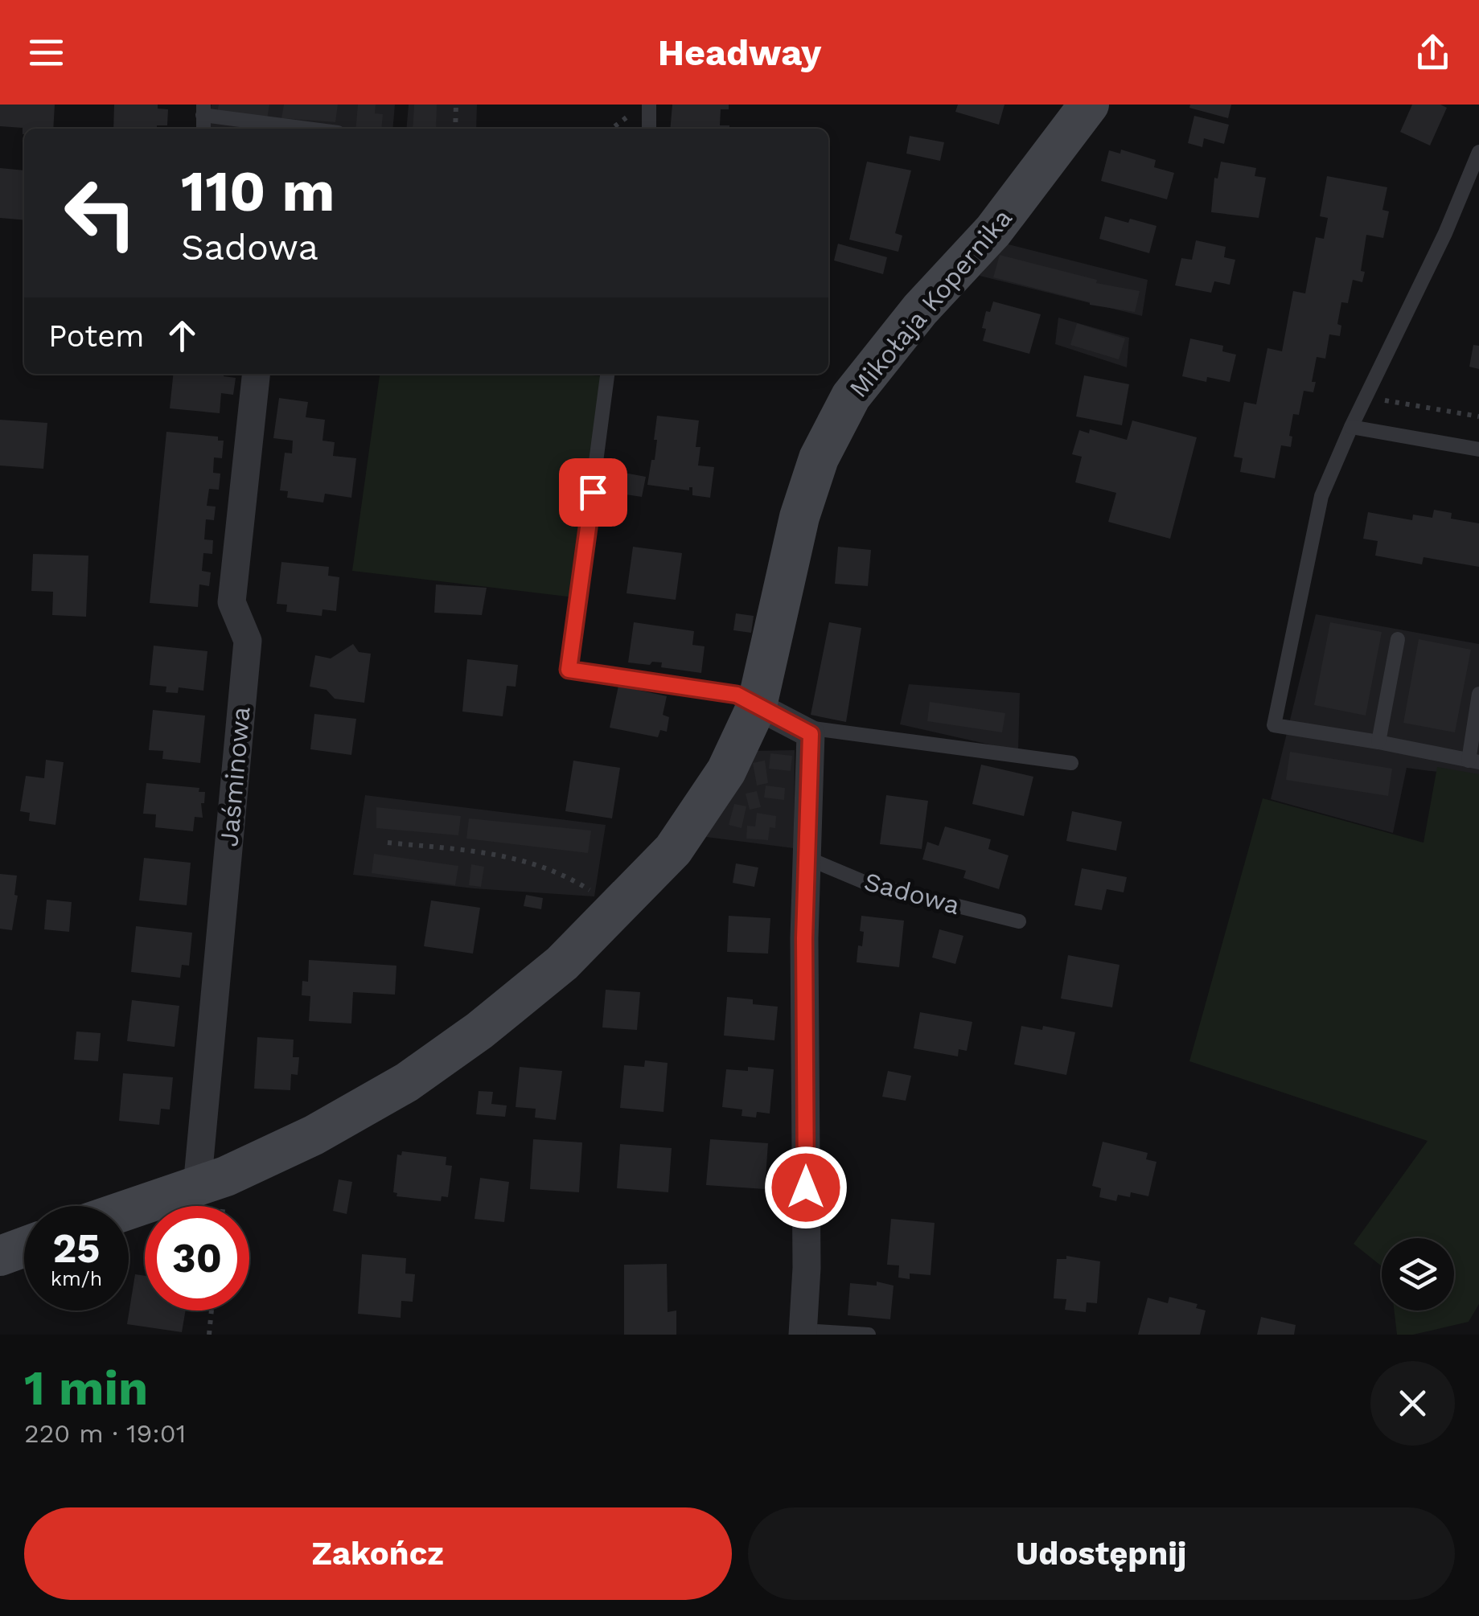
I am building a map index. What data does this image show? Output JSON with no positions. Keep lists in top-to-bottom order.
{
  "streets": {
    "street": ["Mikołaja Kopernika", "Jaśminowa"],
    "lane": ["Sadowa"]
  },
  "crossings": [
    ["Mikołaja Kopernika", "Jaśminowa"]
  ],
  "page": {
    "header": "Headway",
    "turn": ["110 m", "Sadowa"],
    "then": "Potem",
    "speed": "25 km/h",
    "limit": "30",
    "heading": ["1 min", "220 m · 19:01"],
    "buttons": ["Zakończ", "Udostępnij"]
  }
}
